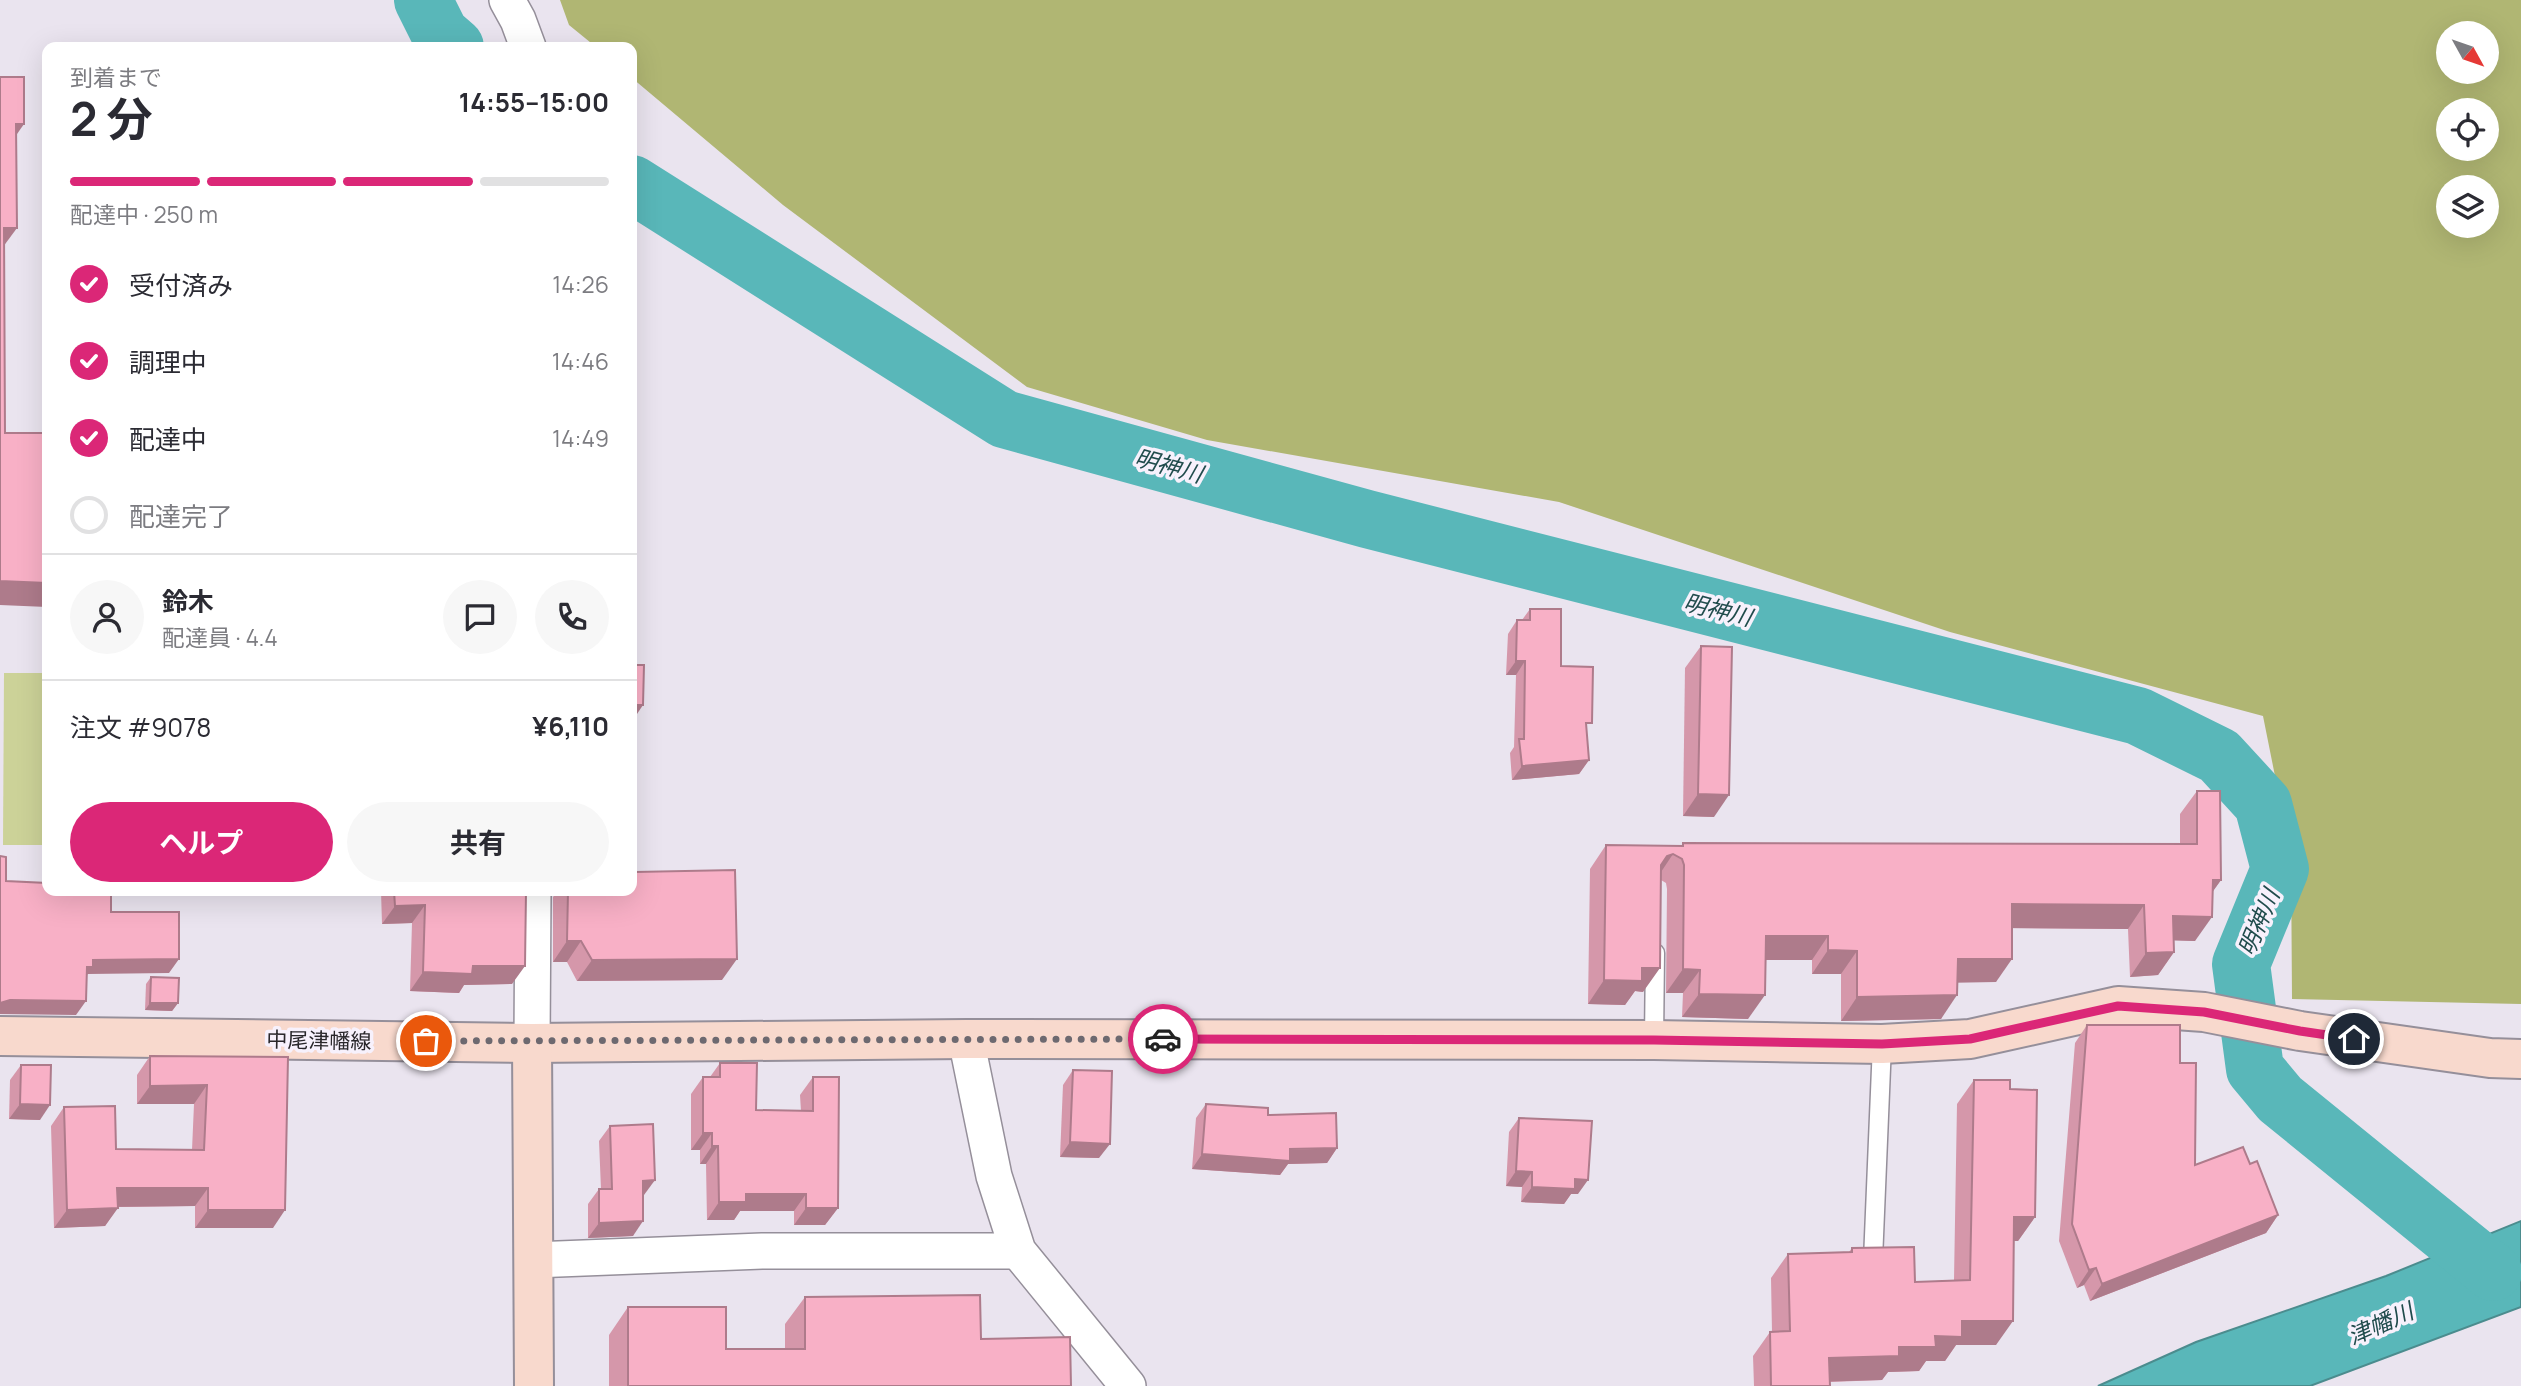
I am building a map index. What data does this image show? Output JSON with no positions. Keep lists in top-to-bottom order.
{
  "streets": {
    "main road": ["中尾津幡線"]
  },
  "water": ["明神川", "津幡川"],
  "north": "bottom right",
  "page": {
    "heading": ["2 分", "到着まで", "14:55–15:00"],
    "panel": [
      "鈴木",
      "配達員 · 4.4",
      "注文 #9078",
      "¥6,110"
    ],
    "bar": "配達中 · 250 m",
    "list": [
      ["受付済み", "14:26"],
      ["調理中", "14:46"],
      ["配達中", "14:49"],
      "配達完了"
    ],
    "buttons": ["ヘルプ", "共有"]
  }
}
